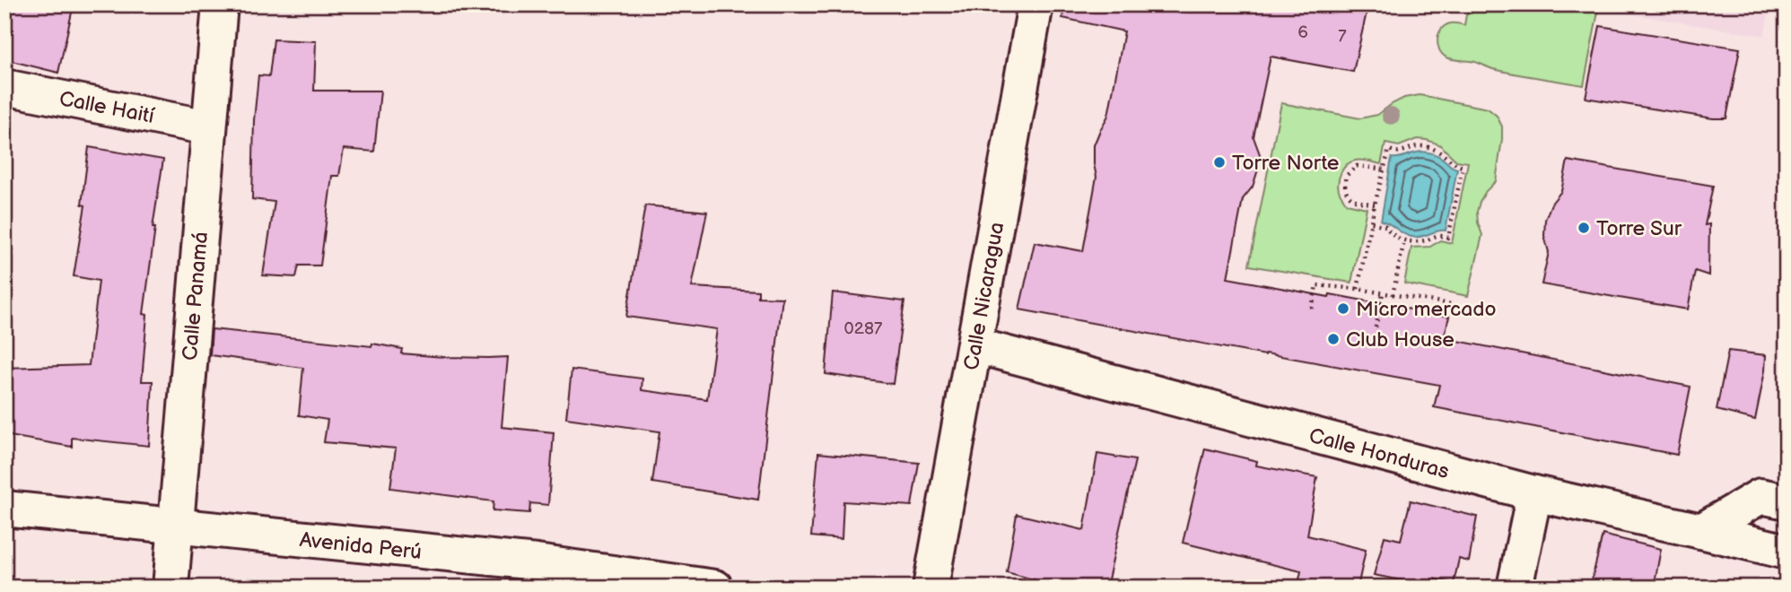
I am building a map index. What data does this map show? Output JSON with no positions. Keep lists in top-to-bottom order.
{
  "streets": {
    "street": [
      "Calle Haití",
      "Calle Panamá",
      "Calle Nicaragua",
      "Calle Honduras",
      "Avenida Perú"
    ]
  },
  "crossings": [
    ["Calle Haití", "Calle Panamá"],
    ["Calle Panamá", "Avenida Perú"],
    ["Calle Nicaragua", "Calle Honduras"]
  ],
  "places": [
    "Torre Norte",
    "Torre Sur",
    "Micro mercado",
    "Club House"
  ],
  "house_numbers": ["6", "7", "0287"]
}
